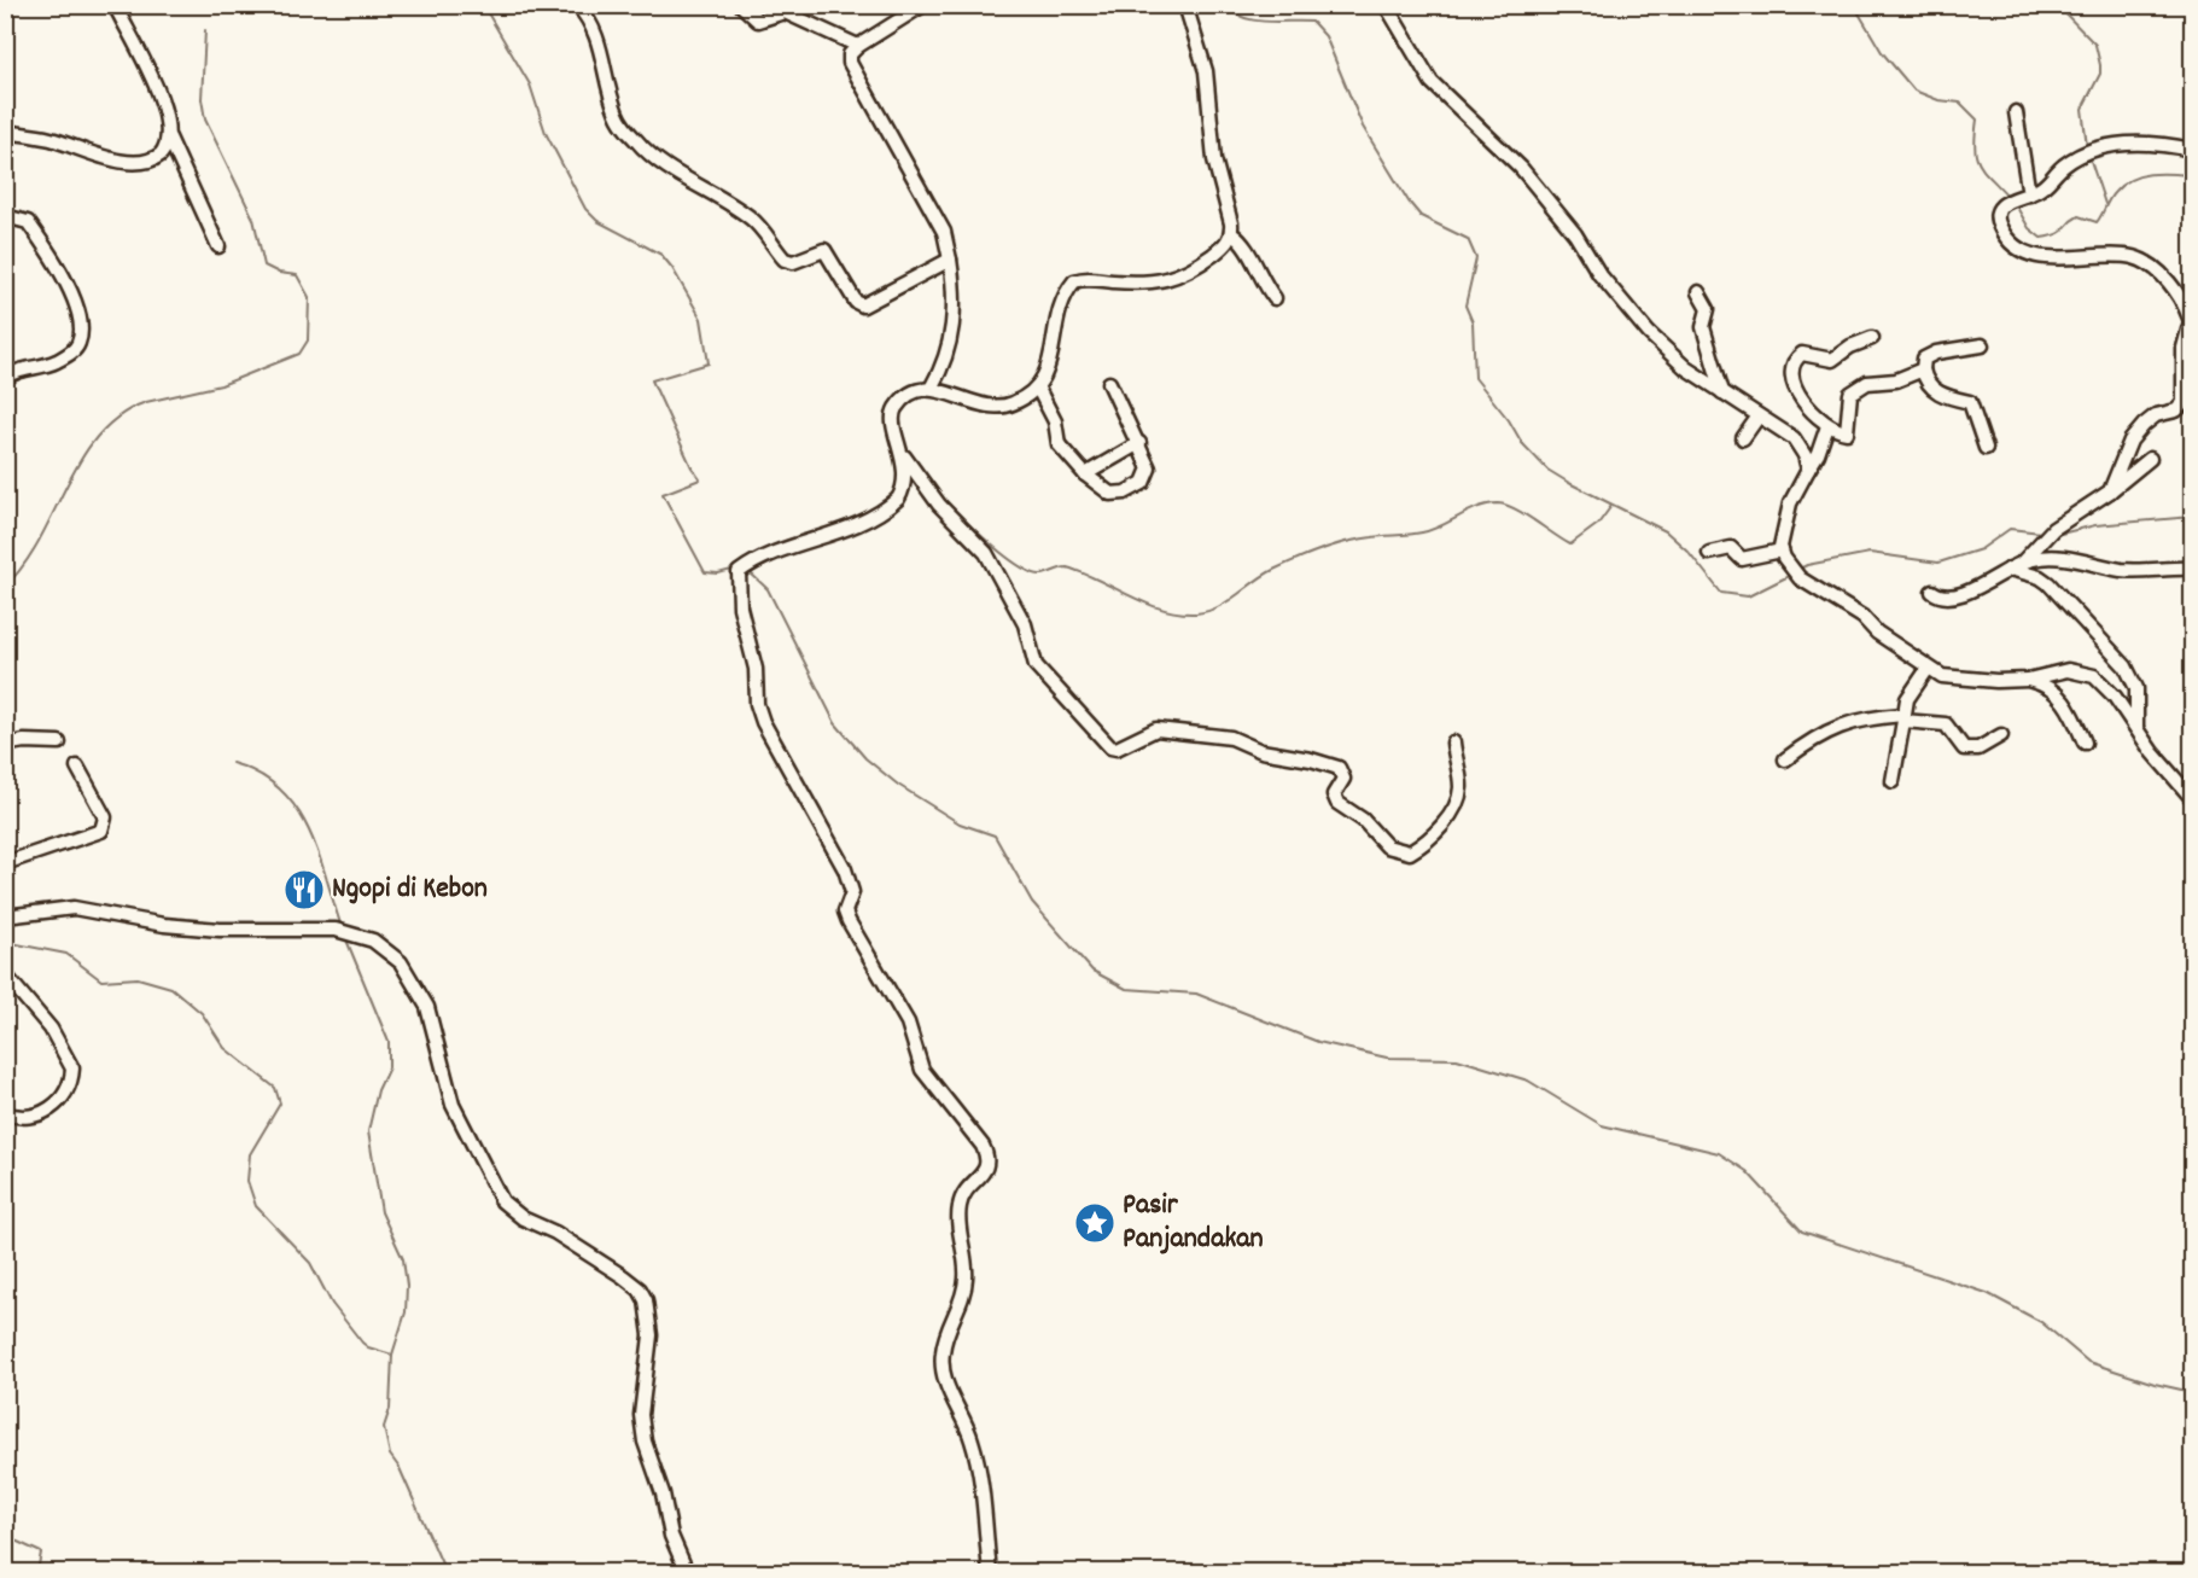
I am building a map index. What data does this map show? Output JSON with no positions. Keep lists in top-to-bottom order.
{
  "places": {
    "restaurant": ["Ngopi di Kebon"],
    "place": ["Pasir Panjandakan"]
  }
}
